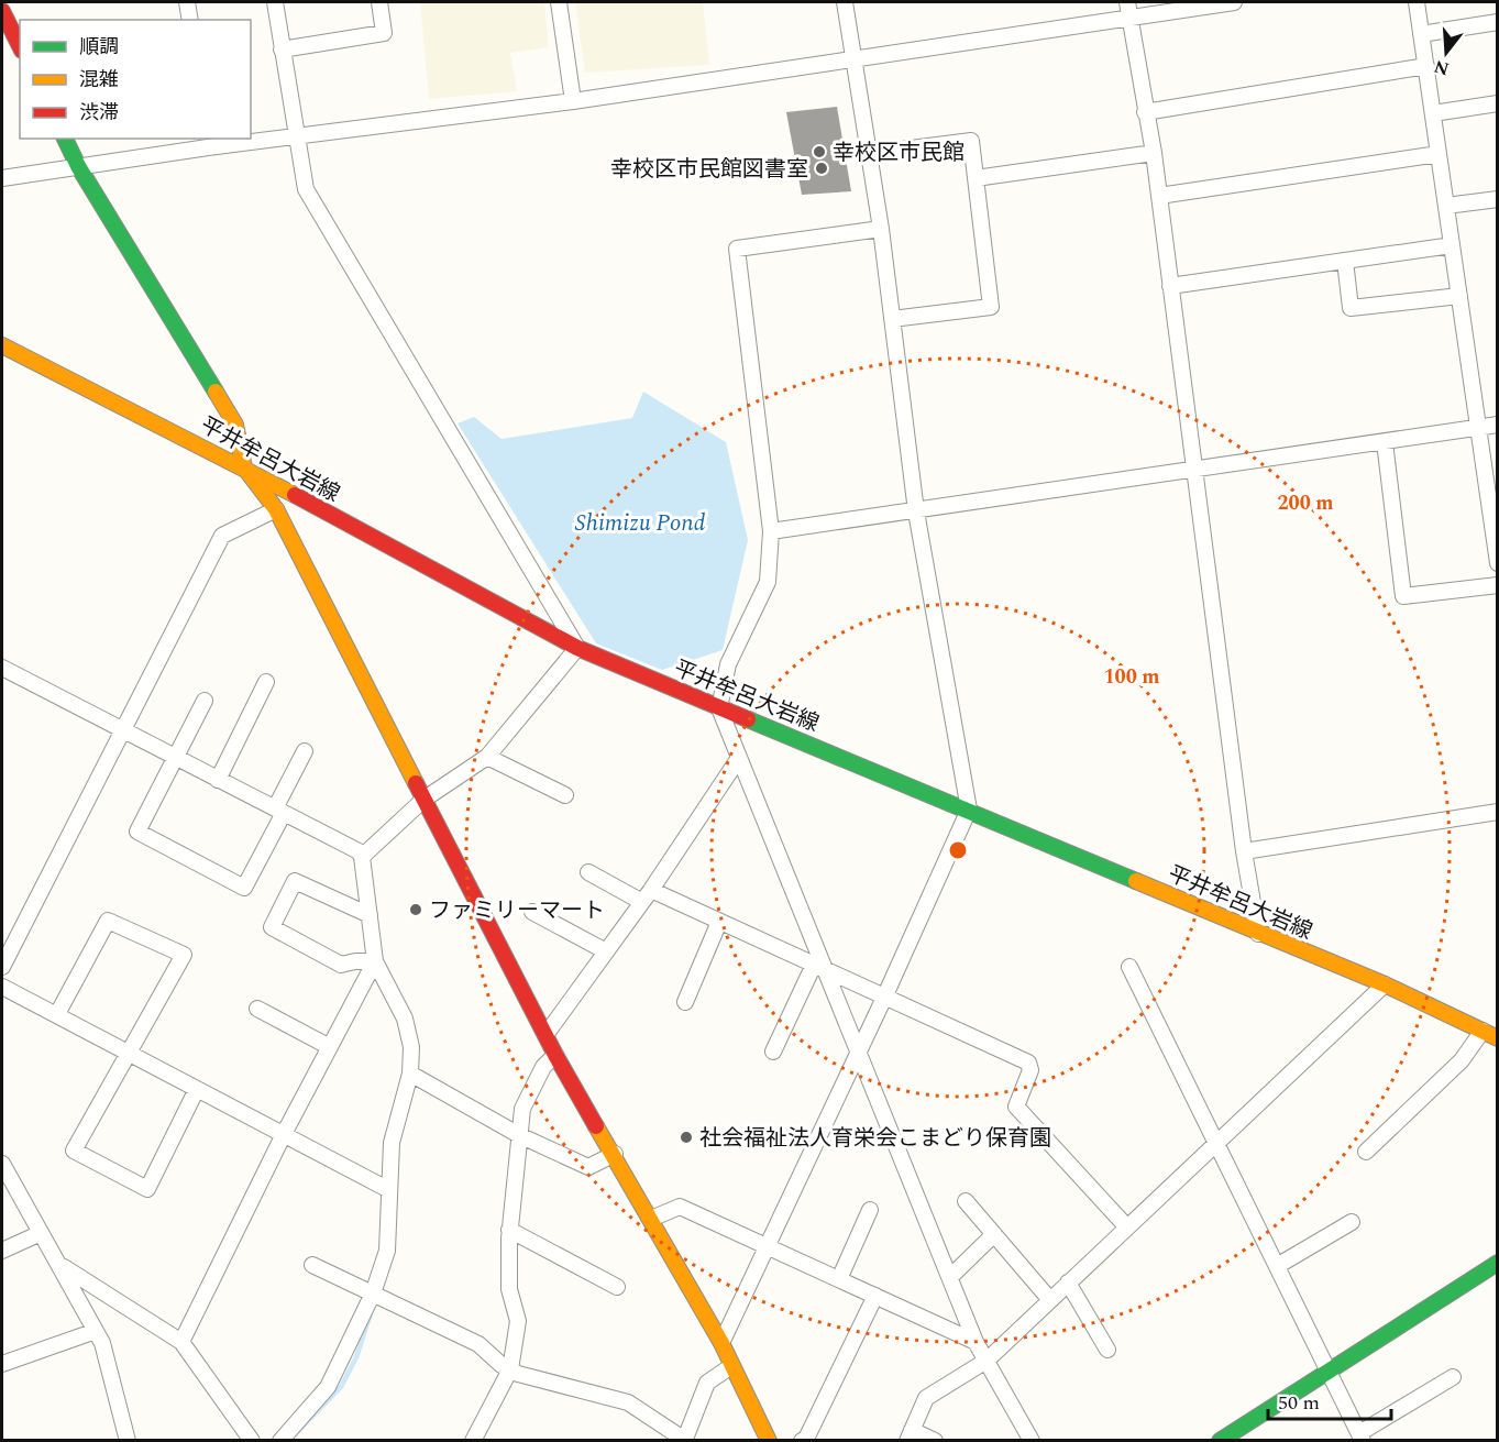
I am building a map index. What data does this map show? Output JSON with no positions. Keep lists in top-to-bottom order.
{
  "streets": {
    "street": ["平井牟呂大岩線"]
  },
  "water": ["Shimizu Pond"],
  "places": [
    "幸校区市民館",
    "幸校区市民館図書室",
    "ファミリーマート",
    "社会福祉法人育栄会こまどり保育園"
  ],
  "legend": ["順調", "混雑", "渋滞"],
  "scale_bar": "50 m",
  "north": "bottom",
  "rings": ["200 m", "100 m"]
}
